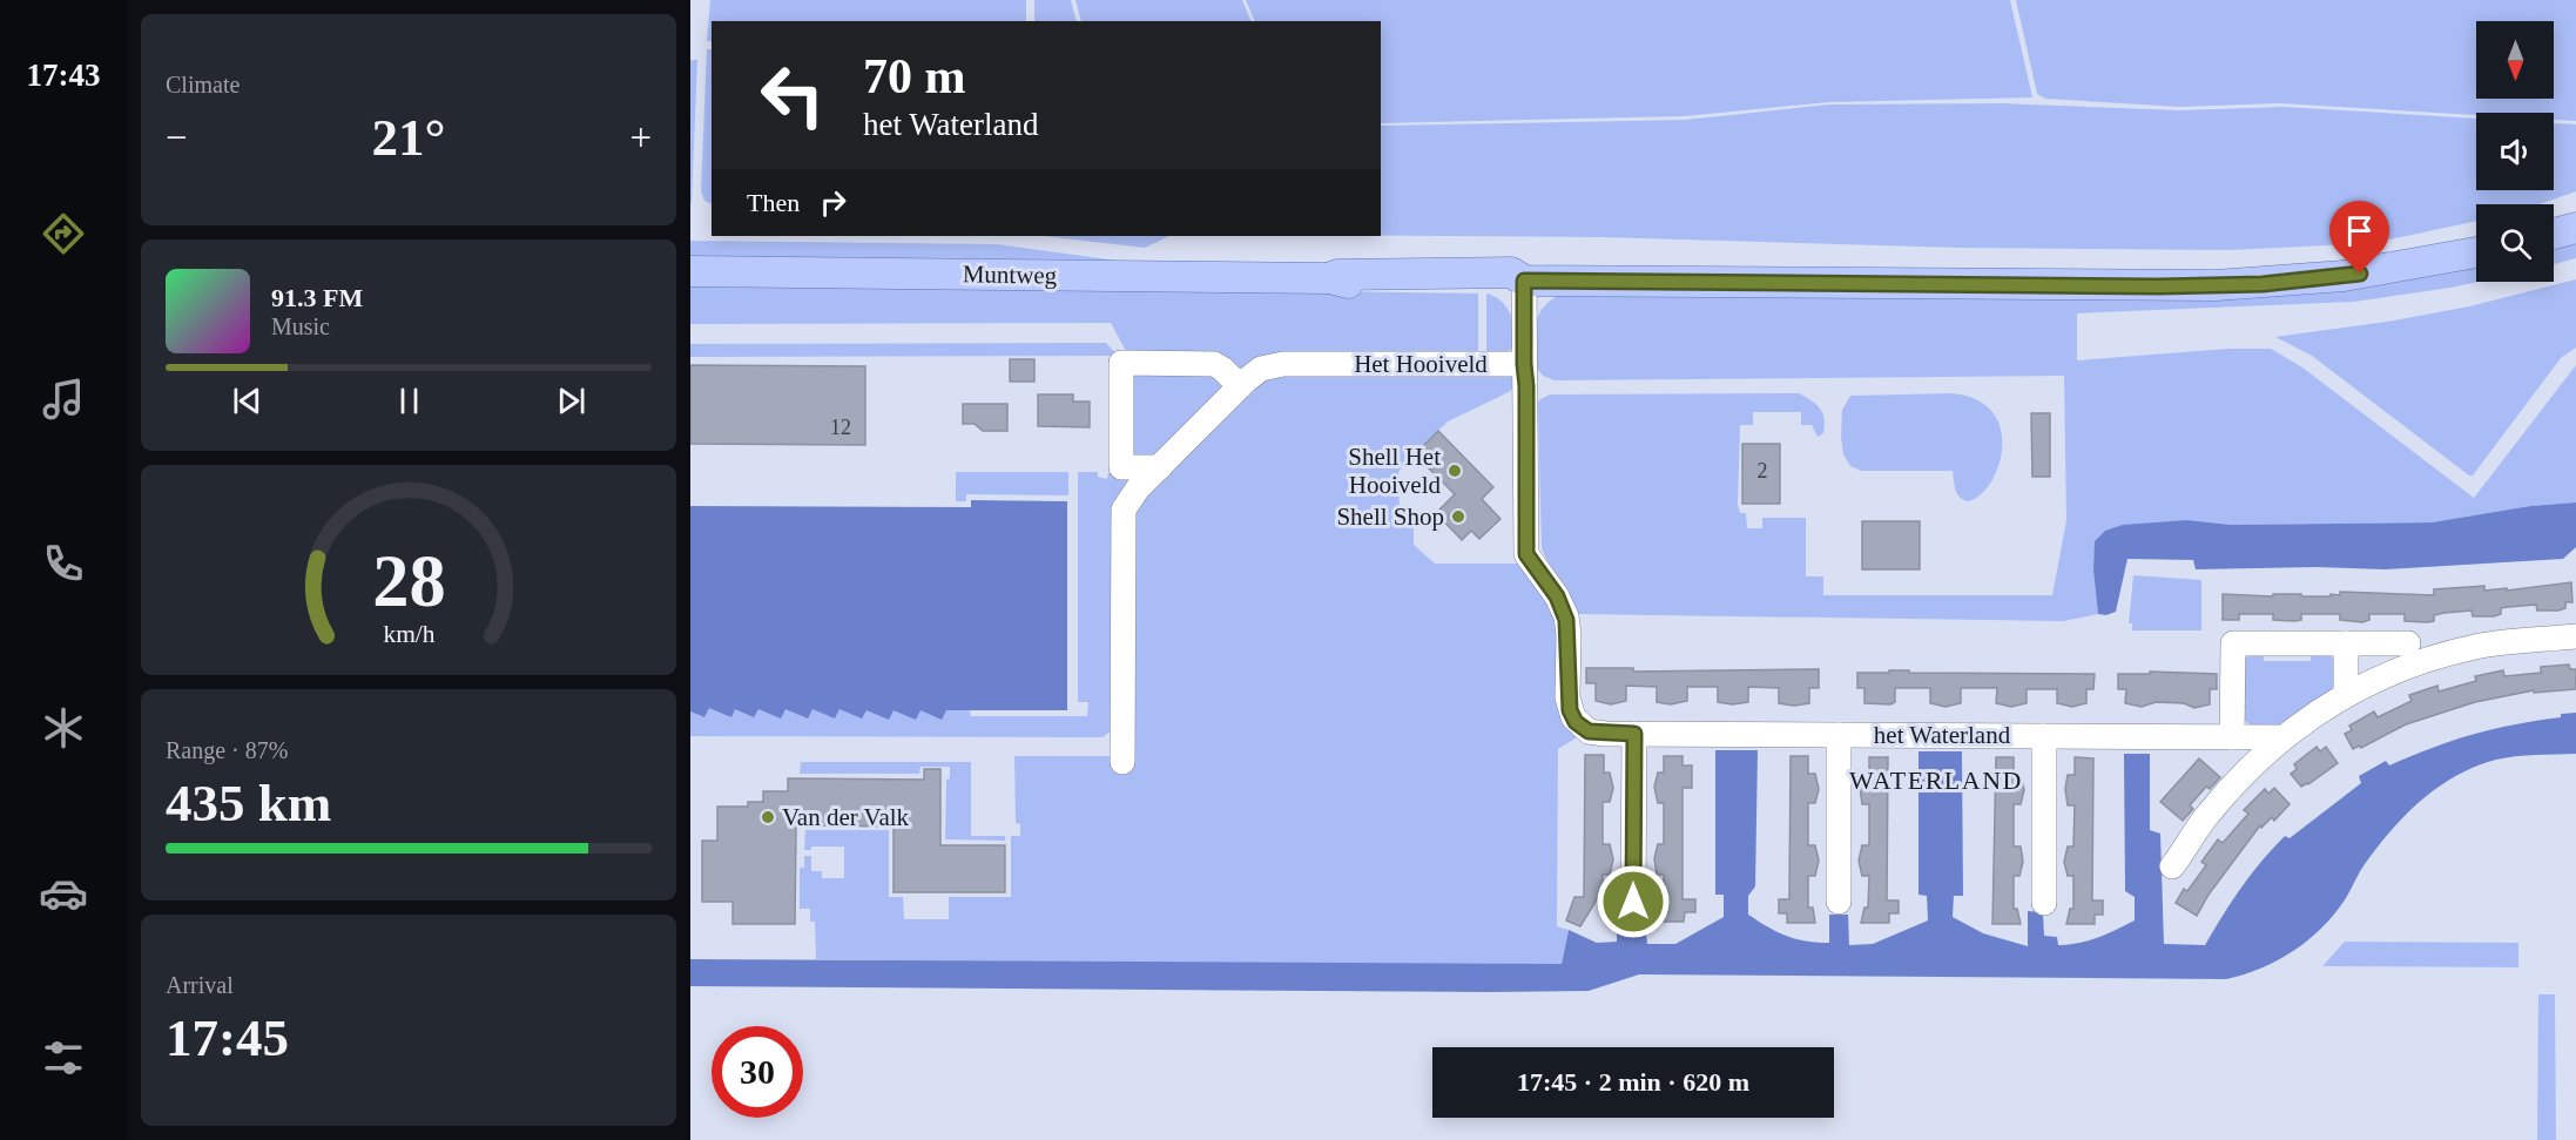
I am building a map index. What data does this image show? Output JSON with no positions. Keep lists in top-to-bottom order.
{
  "streets": {
    "main road": ["Muntweg"],
    "street": ["Het Hooiveld", "het Waterland"]
  },
  "crossings": [
    ["Muntweg", "Het Hooiveld"],
    ["Het Hooiveld", "het Waterland"]
  ],
  "districts": ["WATERLAND"],
  "places": ["Shell Het Hooiveld", "Shell Shop", "Van der Valk"],
  "house_numbers": ["12", "2"],
  "north": "bottom",
  "page": {
    "tabs": "17:43",
    "tile": [
      "Climate",
      ["Range · 87%", "435 km"],
      ["Arrival", "17:45"]
    ],
    "turn": ["70 m", "het Waterland"],
    "heat": ["−", "21°", "+"],
    "then": "Then",
    "song": ["91.3 FM", "Music"],
    "limit": "30",
    "trip": "17:45 · 2 min · 620 m",
    "gauge": ["28", "km/h"]
  }
}
